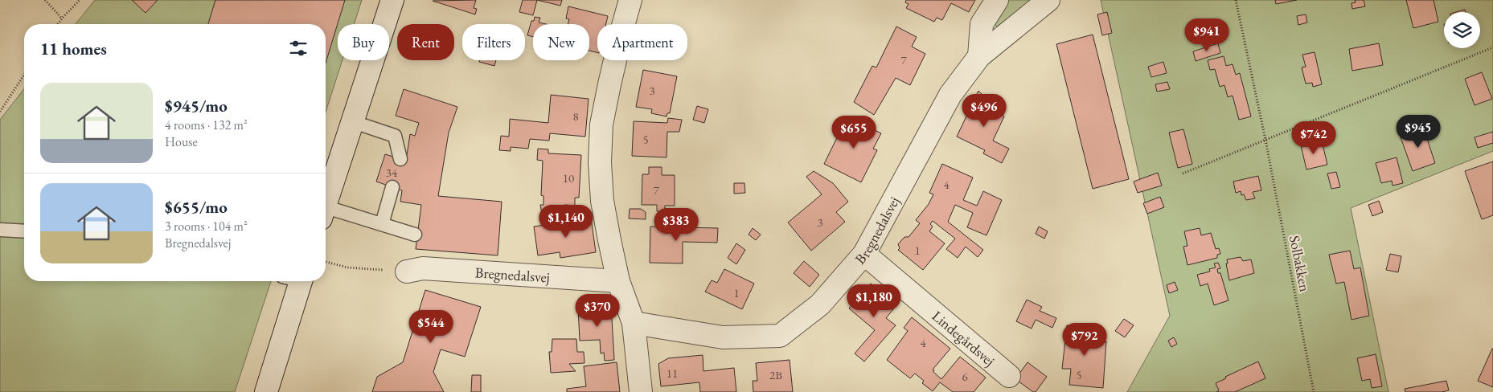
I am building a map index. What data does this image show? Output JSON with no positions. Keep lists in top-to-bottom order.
{
  "streets": {
    "street": ["Bregnedalsvej", "Lindegårdsvej"],
    "path": ["Solbakken"]
  },
  "crossings": [
    ["Bregnedalsvej", "Lindegårdsvej"]
  ],
  "house_numbers": [
    "7",
    "3",
    "8",
    "5",
    "34",
    "10",
    "4",
    "7",
    "3",
    "1",
    "1",
    "4",
    "11",
    "2B",
    "5",
    "6"
  ],
  "page": {
    "price": [
      "$941",
      "$496",
      "$945",
      "$655",
      "$742",
      "$1,140",
      "$383",
      "$1,180",
      "$370",
      "$544",
      "$792"
    ],
    "chip": [
      "Buy",
      "Rent",
      "Filters",
      "New",
      "Apartment"
    ],
    "heading": "11 homes",
    "list": [
      {
        "name": "$945/mo",
        "note": "4 rooms · 132 m² · House"
      },
      {
        "name": "$655/mo",
        "note": "3 rooms · 104 m² · Bregnedalsvej"
      }
    ]
  }
}
